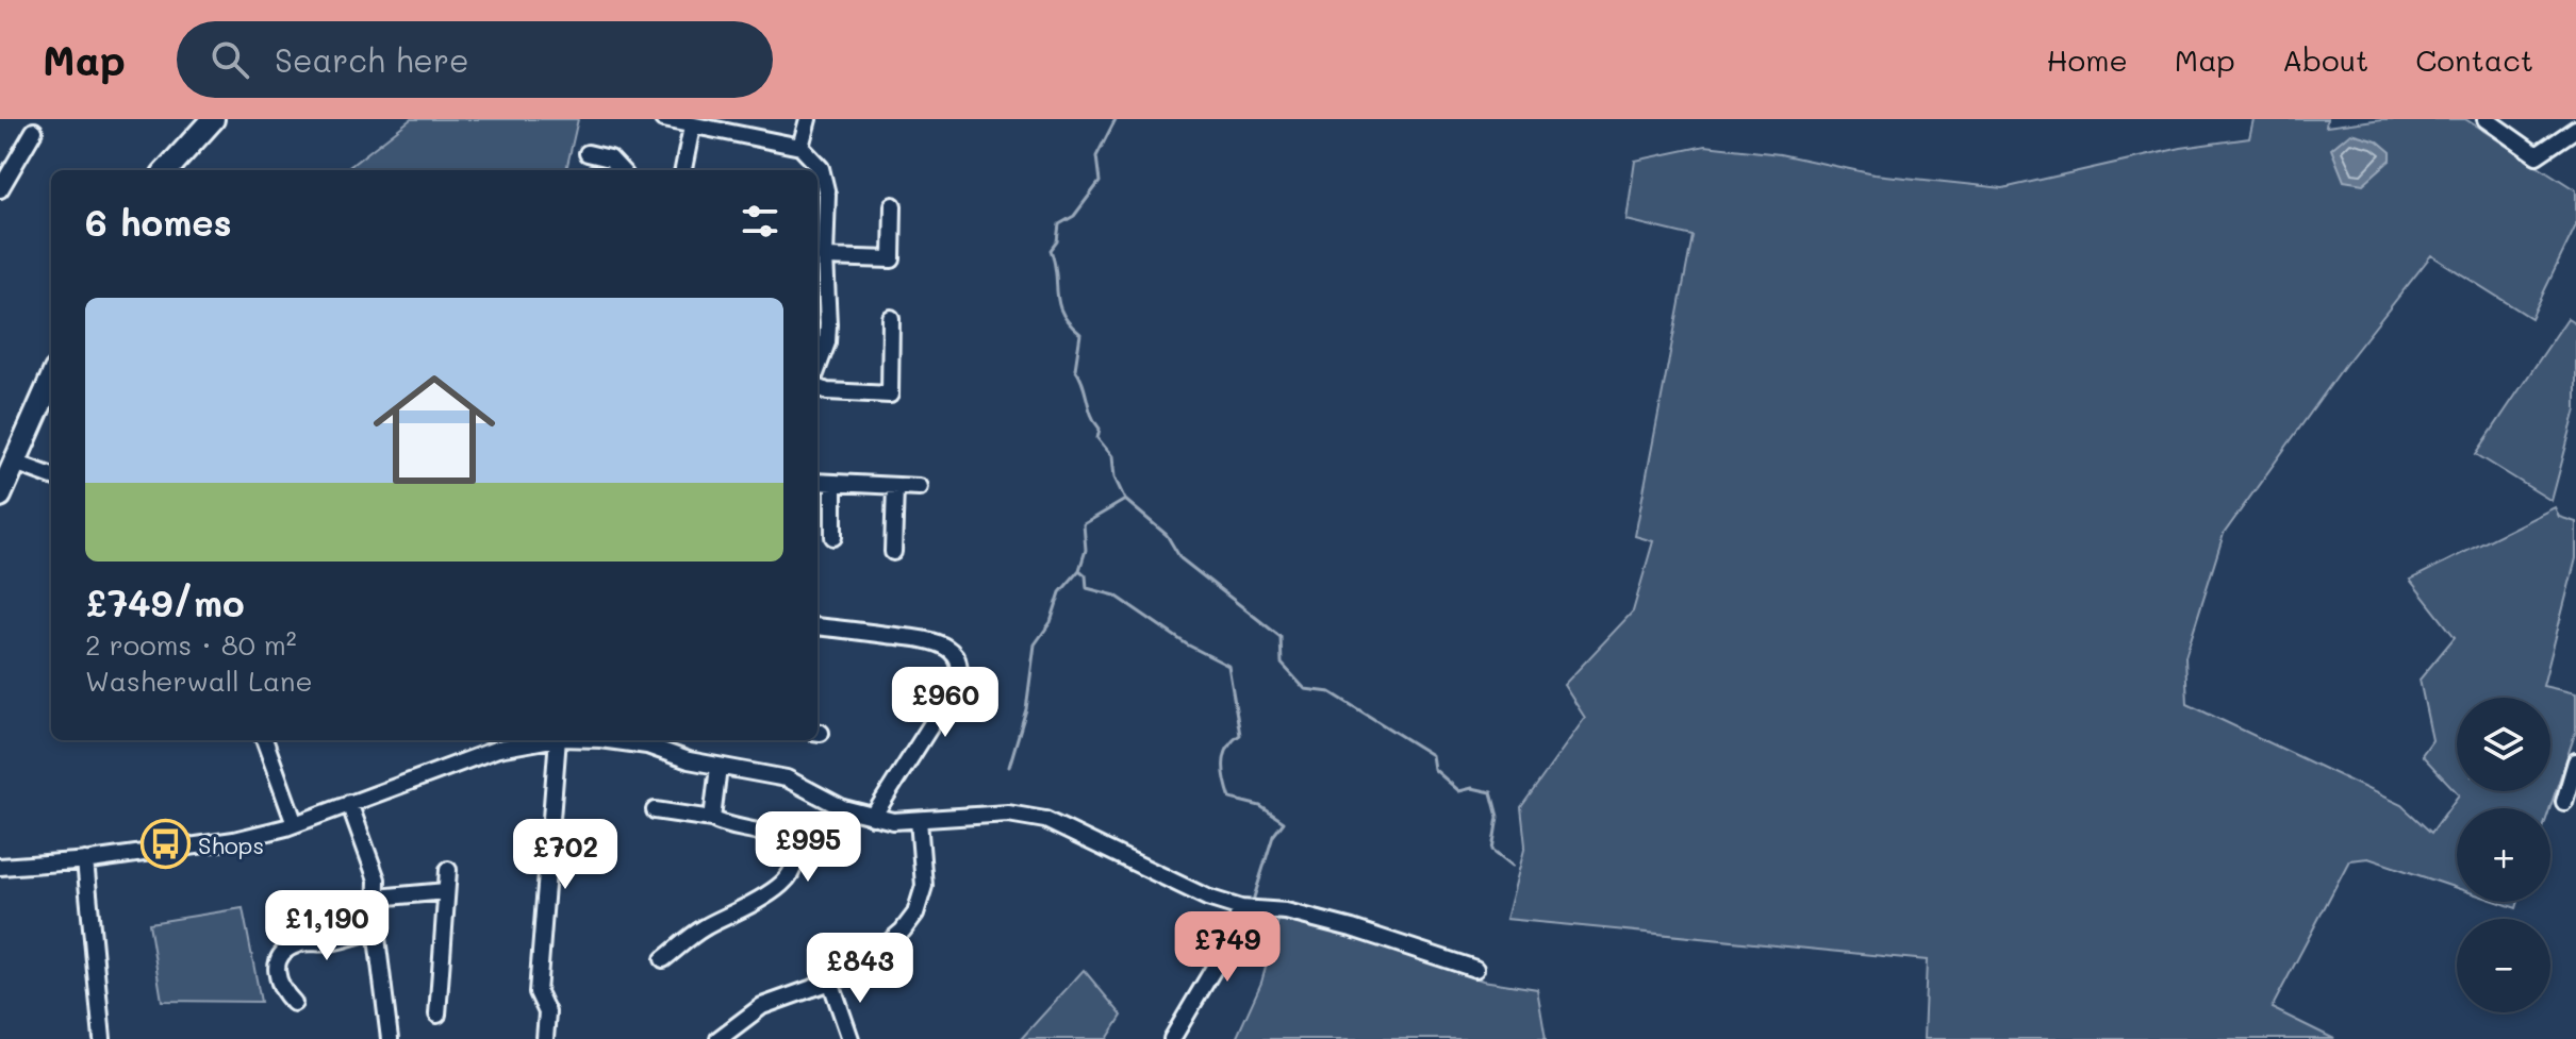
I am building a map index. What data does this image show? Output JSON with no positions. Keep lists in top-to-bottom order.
{
  "places": {
    "bus stop": ["Shops"]
  },
  "page": {
    "header": "Map",
    "search": "Search here",
    "nav": [
      "Home",
      "Map",
      "About",
      "Contact"
    ],
    "heading": "6 homes",
    "list": [
      {
        "name": "£749/mo",
        "note": "2 rooms · 80 m² · Washerwall Lane"
      }
    ],
    "price": [
      "£960",
      "£995",
      "£702",
      "£1,190",
      "£749",
      "£843"
    ],
    "map_buttons": ["+", "−"]
  }
}
